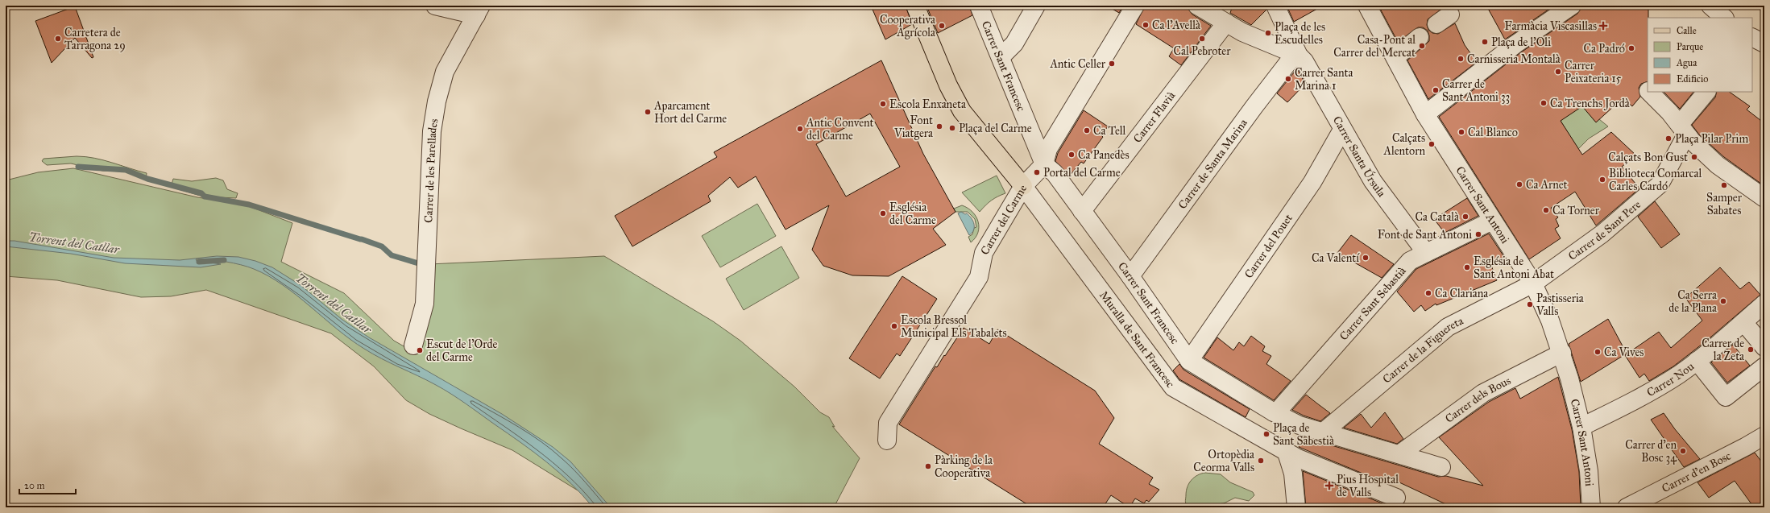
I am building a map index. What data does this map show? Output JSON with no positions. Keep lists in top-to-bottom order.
{
  "streets": {
    "street": [
      "Carrer Sant Francesc",
      "Carrer Flavià",
      "Carrer Santa Úrsula",
      "Carrer de Santa Marina",
      "Carrer de les Parellades",
      "Carrer Sant Antoni",
      "Carrer del Carme",
      "Carrer de Sant Pere",
      "Carrer del Pouet",
      "Carrer Sant Sebastià",
      "Muralla de Sant Francesc",
      "Carrer de la Figuereta",
      "Carrer Nou",
      "Carrer dels Bous",
      "Carrer d'en Bosc"
    ]
  },
  "crossings": [
    ["Carrer Sant Francesc", "Carrer Flavià"],
    ["Carrer Sant Francesc", "Carrer de Santa Marina"],
    ["Carrer Sant Francesc", "Carrer del Carme"],
    ["Carrer Sant Francesc", "Carrer del Pouet"],
    ["Carrer Sant Francesc", "Carrer Sant Sebastià"],
    ["Carrer Sant Francesc", "Carrer de la Figuereta"],
    ["Carrer Sant Francesc", "Carrer dels Bous"],
    ["Carrer Santa Úrsula", "Carrer de Santa Marina"],
    ["Carrer Santa Úrsula", "Carrer del Pouet"],
    ["Carrer Santa Úrsula", "Carrer Sant Sebastià"],
    ["Carrer Sant Antoni", "Carrer de Sant Pere"],
    ["Carrer Sant Antoni", "Carrer Sant Sebastià"],
    ["Carrer Sant Antoni", "Carrer de la Figuereta"],
    ["Carrer Sant Antoni", "Carrer Nou"],
    ["Carrer Sant Antoni", "Carrer dels Bous"],
    ["Carrer del Carme", "Muralla de Sant Francesc"],
    ["Carrer de Sant Pere", "Carrer de la Figuereta"]
  ],
  "water": ["Torrent del Catllar"],
  "places": {
    "other": [
      "Ca l'Avellà",
      "Cooperativa Agrícola",
      "Plaça de les Escudelles",
      "Carretera de Tarragona 29",
      "Cal Pebroter",
      "Plaça de l'Oli",
      "Casa-Pont al Carrer del Mercat",
      "Ca Padró",
      "Carnisseria Montalà",
      "Antic Celler",
      "Carrer Peixateria 15",
      "Carrer Santa Marina 1",
      "Carrer de Sant Antoni 33",
      "Ca Trenchs Jordà",
      "Escola Enxaneta",
      "Aparcament Hort del Carme",
      "Font Viatgera",
      "Plaça del Carme",
      "Antic Convent del Carme",
      "Ca Tell",
      "Cal Blanco",
      "Plaça Pilar Prim",
      "Calçats Alentorn",
      "Ca Panedès",
      "Calçats Bon Gust",
      "Portal del Carme",
      "Biblioteca Comarcal Carles Cardó",
      "Ca Arnet",
      "Samper Sabates",
      "Ca Torner",
      "Església del Carme",
      "Ca Català",
      "Font de Sant Antoni",
      "Ca Valentí",
      "Església de Sant Antoni Abat",
      "Ca Clariana",
      "Ca Serra de la Plana",
      "Pastisseria Valls",
      "Escola Bressol Municipal Els Tabalets",
      "Carrer de la Zeta",
      "Escut de l'Orde del Carme",
      "Ca Vives",
      "Plaça de Sant Sabestià",
      "Carrer d'en Bosc 34",
      "Ortopèdia Ceorma Valls",
      "Pàrking de la Cooperativa"
    ],
    "health": ["Farmàcia Viscasillas", "Pius Hospital de Valls"]
  },
  "legend": [
    "Calle",
    "Parque",
    "Agua",
    "Edificio"
  ],
  "scale_bar": "20 m"
}
